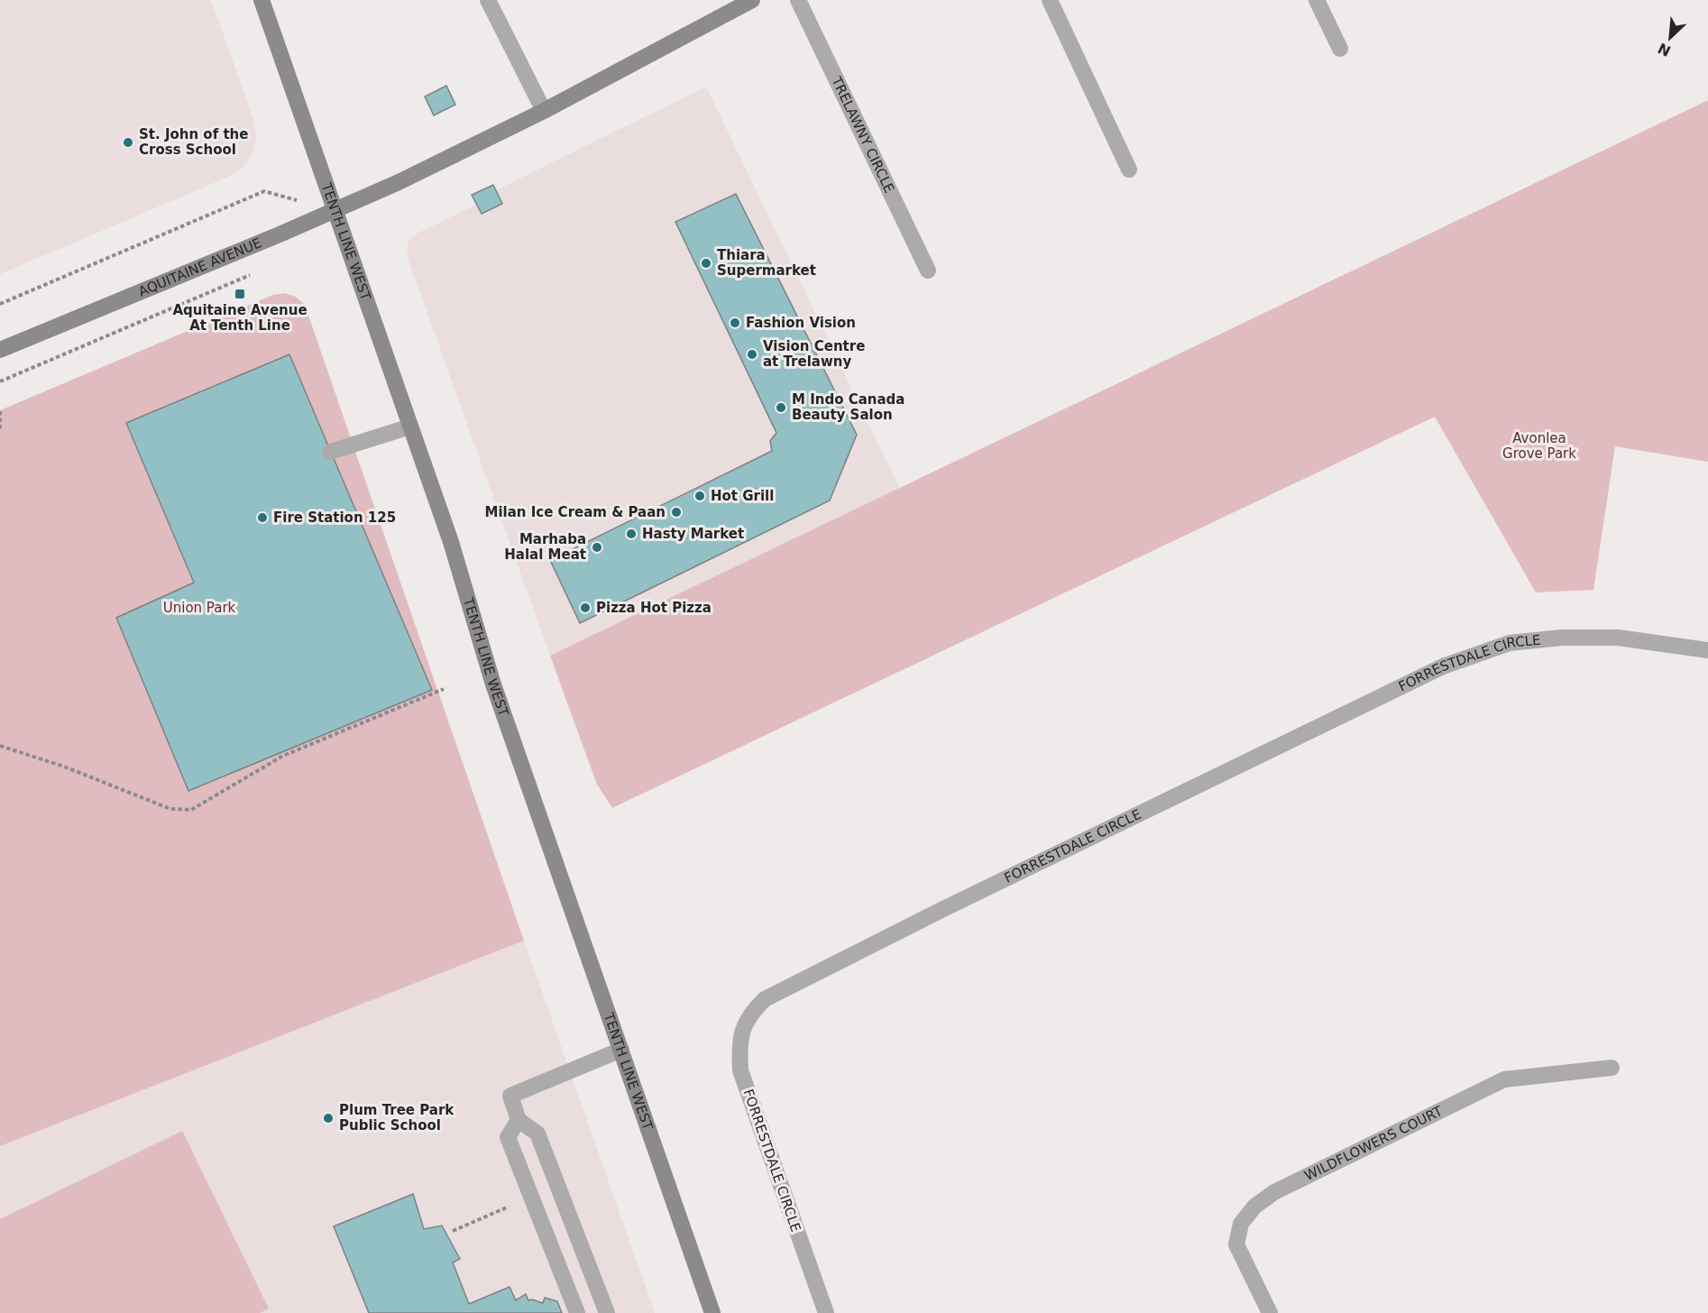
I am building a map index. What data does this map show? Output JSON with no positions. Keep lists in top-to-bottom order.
{
  "streets": {
    "street": [
      "TRELAWNY CIRCLE",
      "TENTH LINE WEST",
      "AQUITAINE AVENUE",
      "FORRESTDALE CIRCLE",
      "WILDFLOWERS COURT"
    ]
  },
  "crossings": [
    ["TENTH LINE WEST", "AQUITAINE AVENUE"]
  ],
  "parks": ["Avonlea Grove Park", "Union Park"],
  "places": {
    "other": [
      "St. John of the Cross School",
      "Thiara Supermarket",
      "Fashion Vision",
      "Vision Centre at Trelawny",
      "M Indo Canada Beauty Salon",
      "Hot Grill",
      "Milan Ice Cream & Paan",
      "Fire Station 125",
      "Hasty Market",
      "Marhaba Halal Meat",
      "Pizza Hot Pizza",
      "Plum Tree Park Public School"
    ],
    "transit": ["Aquitaine Avenue At Tenth Line"]
  },
  "north": "bottom left"
}
